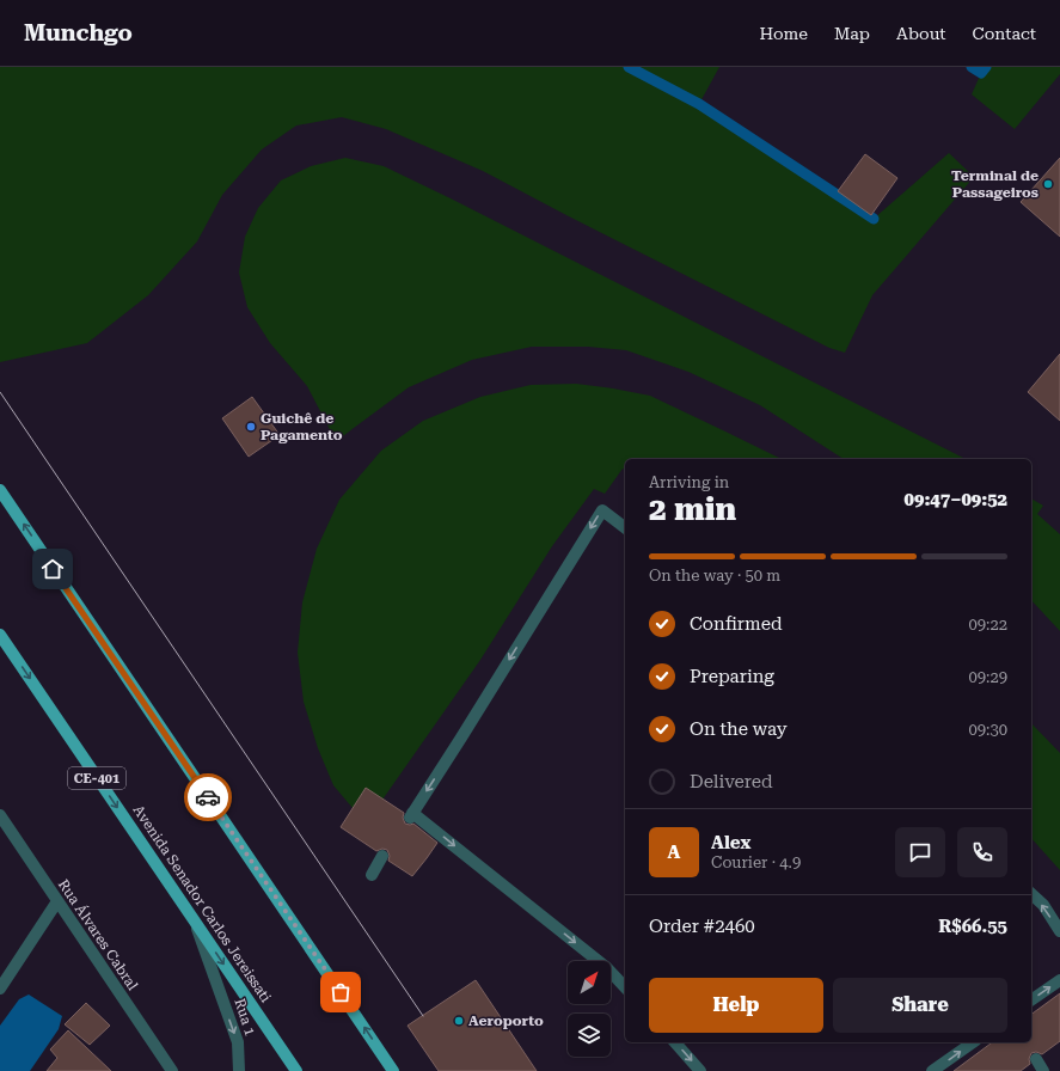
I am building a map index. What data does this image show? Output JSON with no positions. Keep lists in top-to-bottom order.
{
  "streets": {
    "main road": ["CE-401", "Avenida Senador Carlos Jereissati"],
    "street": ["Rua Álvares Cabral", "Rua 1"]
  },
  "crossings": [
    ["Avenida Senador Carlos Jereissati", "Rua 1"]
  ],
  "one_way": ["Rua 1"],
  "places": ["Terminal de Passageiros", "Guichê de Pagamento", "Aeroporto"],
  "north": "top right",
  "page": {
    "header": "Munchgo",
    "nav": [
      "Home",
      "Map",
      "About",
      "Contact"
    ],
    "heading": ["2 min", "Arriving in", "09:47–09:52"],
    "panel": [
      "Alex",
      "Courier · 4.9",
      "Order #2460",
      "R$66.55"
    ],
    "bar": "On the way · 50 m",
    "list": [
      ["Confirmed", "09:22"],
      ["Preparing", "09:29"],
      ["On the way", "09:30"],
      "Delivered"
    ],
    "round": "A",
    "buttons": ["Help", "Share"]
  }
}
